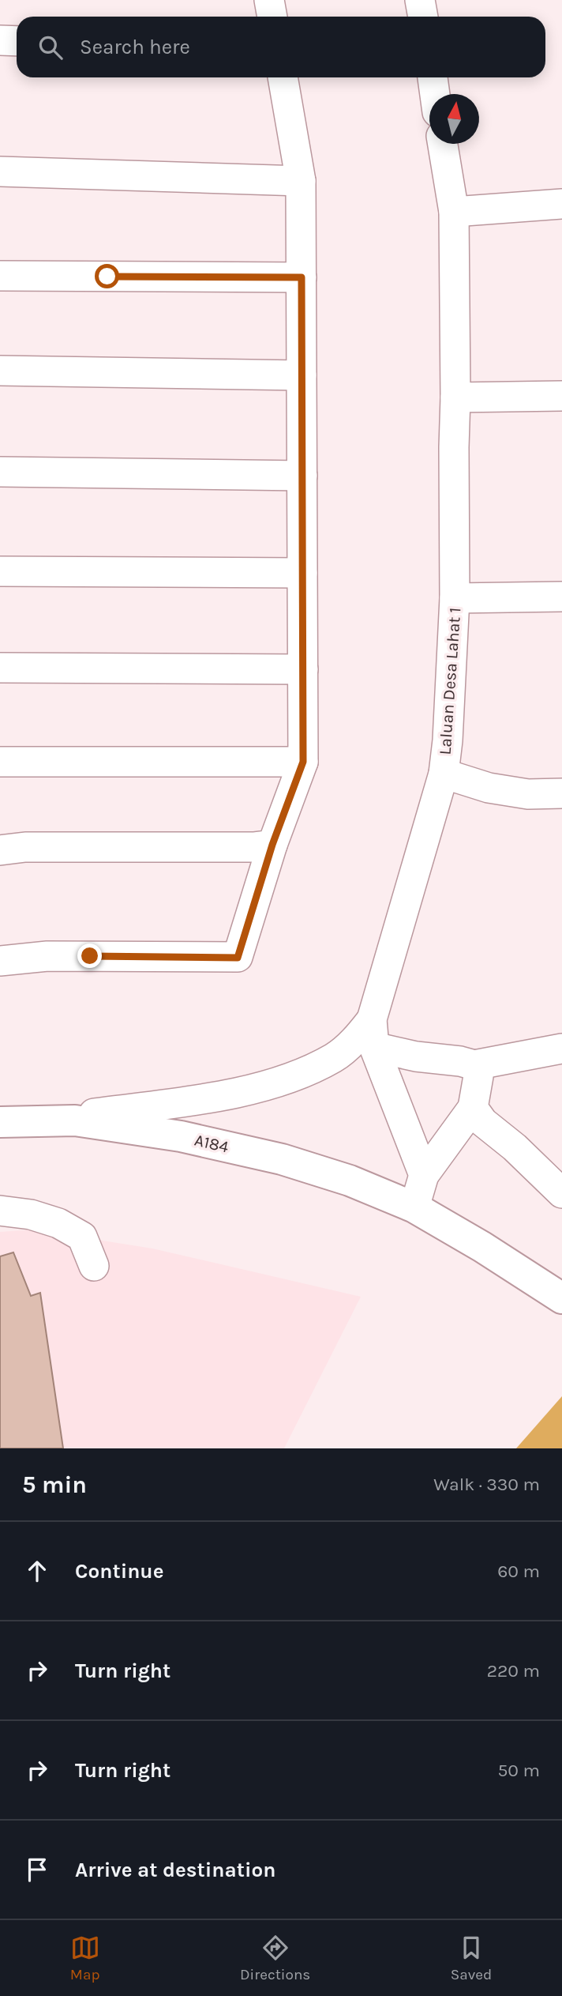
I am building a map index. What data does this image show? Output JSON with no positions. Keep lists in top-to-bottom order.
{
  "streets": {
    "main road": ["A184"],
    "street": ["Laluan Desa Lahat 1"]
  },
  "north": "top",
  "page": {
    "search": "Search here",
    "heading": ["5 min", "Walk · 330 m"],
    "list": [
      ["Continue", "60 m"],
      ["Turn right", "220 m"],
      ["Turn right", "50 m"],
      "Arrive at destination"
    ],
    "nav": ["Map", "Directions", "Saved"]
  }
}
